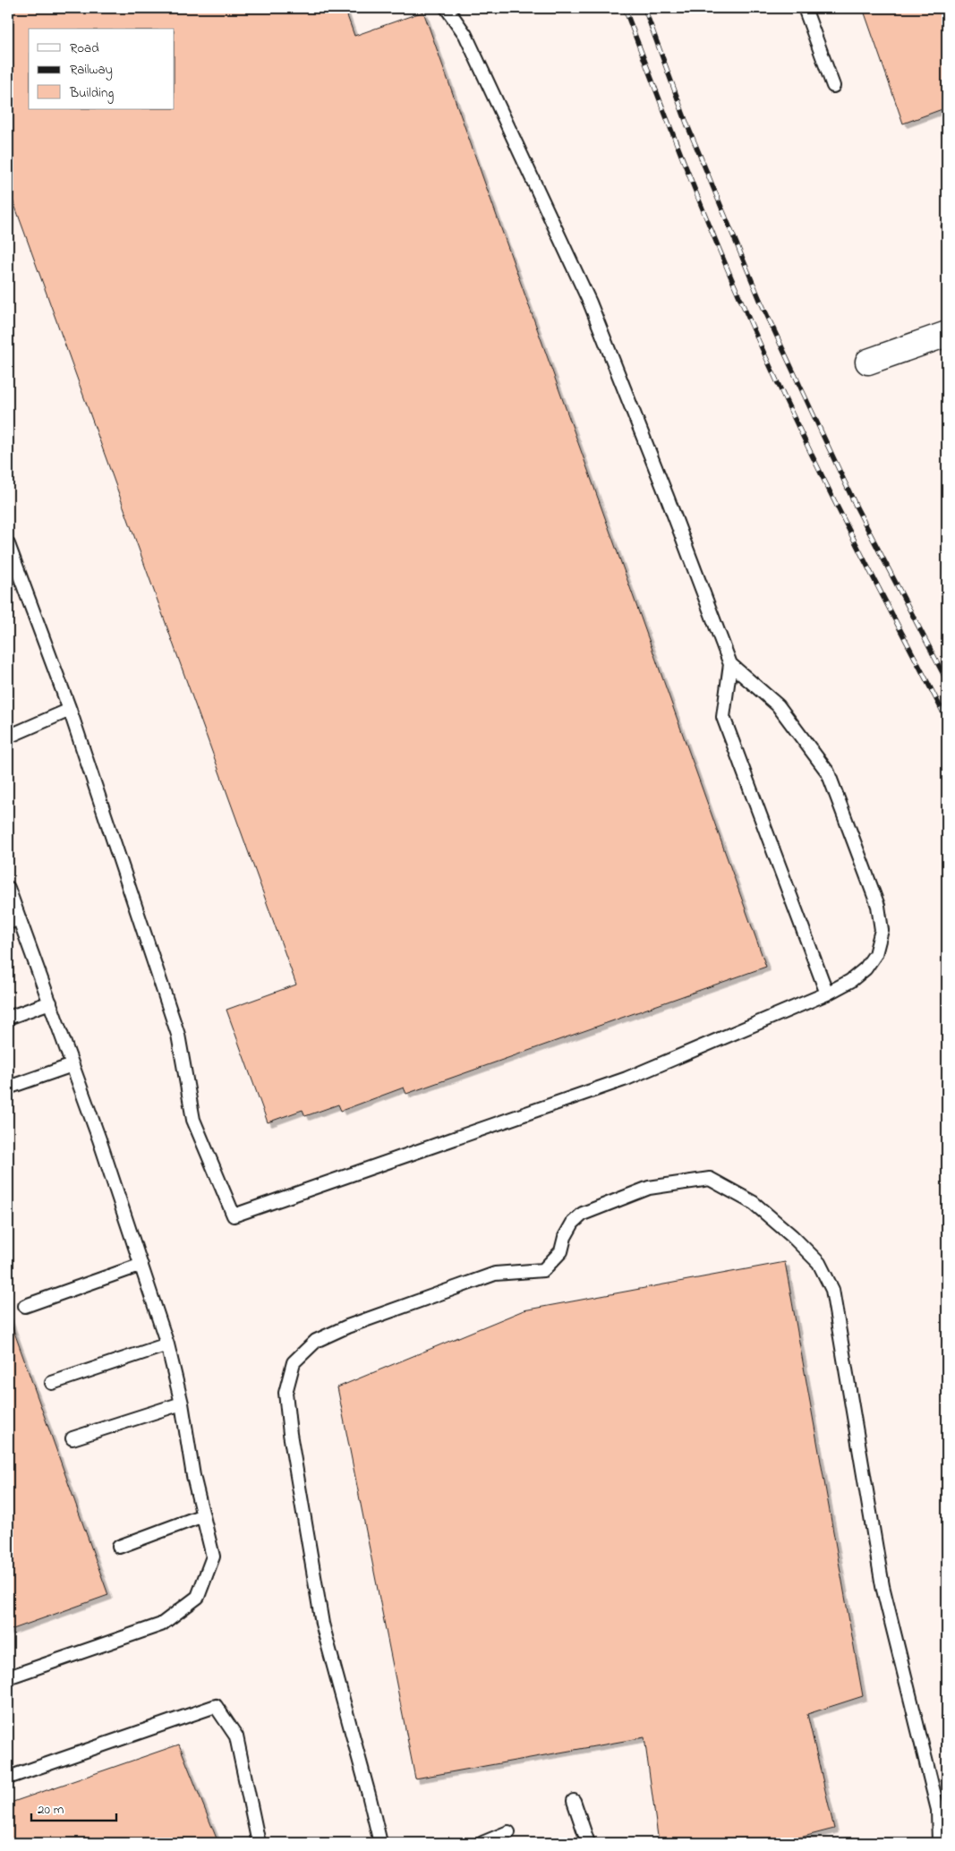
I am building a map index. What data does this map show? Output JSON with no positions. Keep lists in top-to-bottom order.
{
  "legend": ["Road", "Railway", "Building"],
  "scale_bar": "20 m"
}
